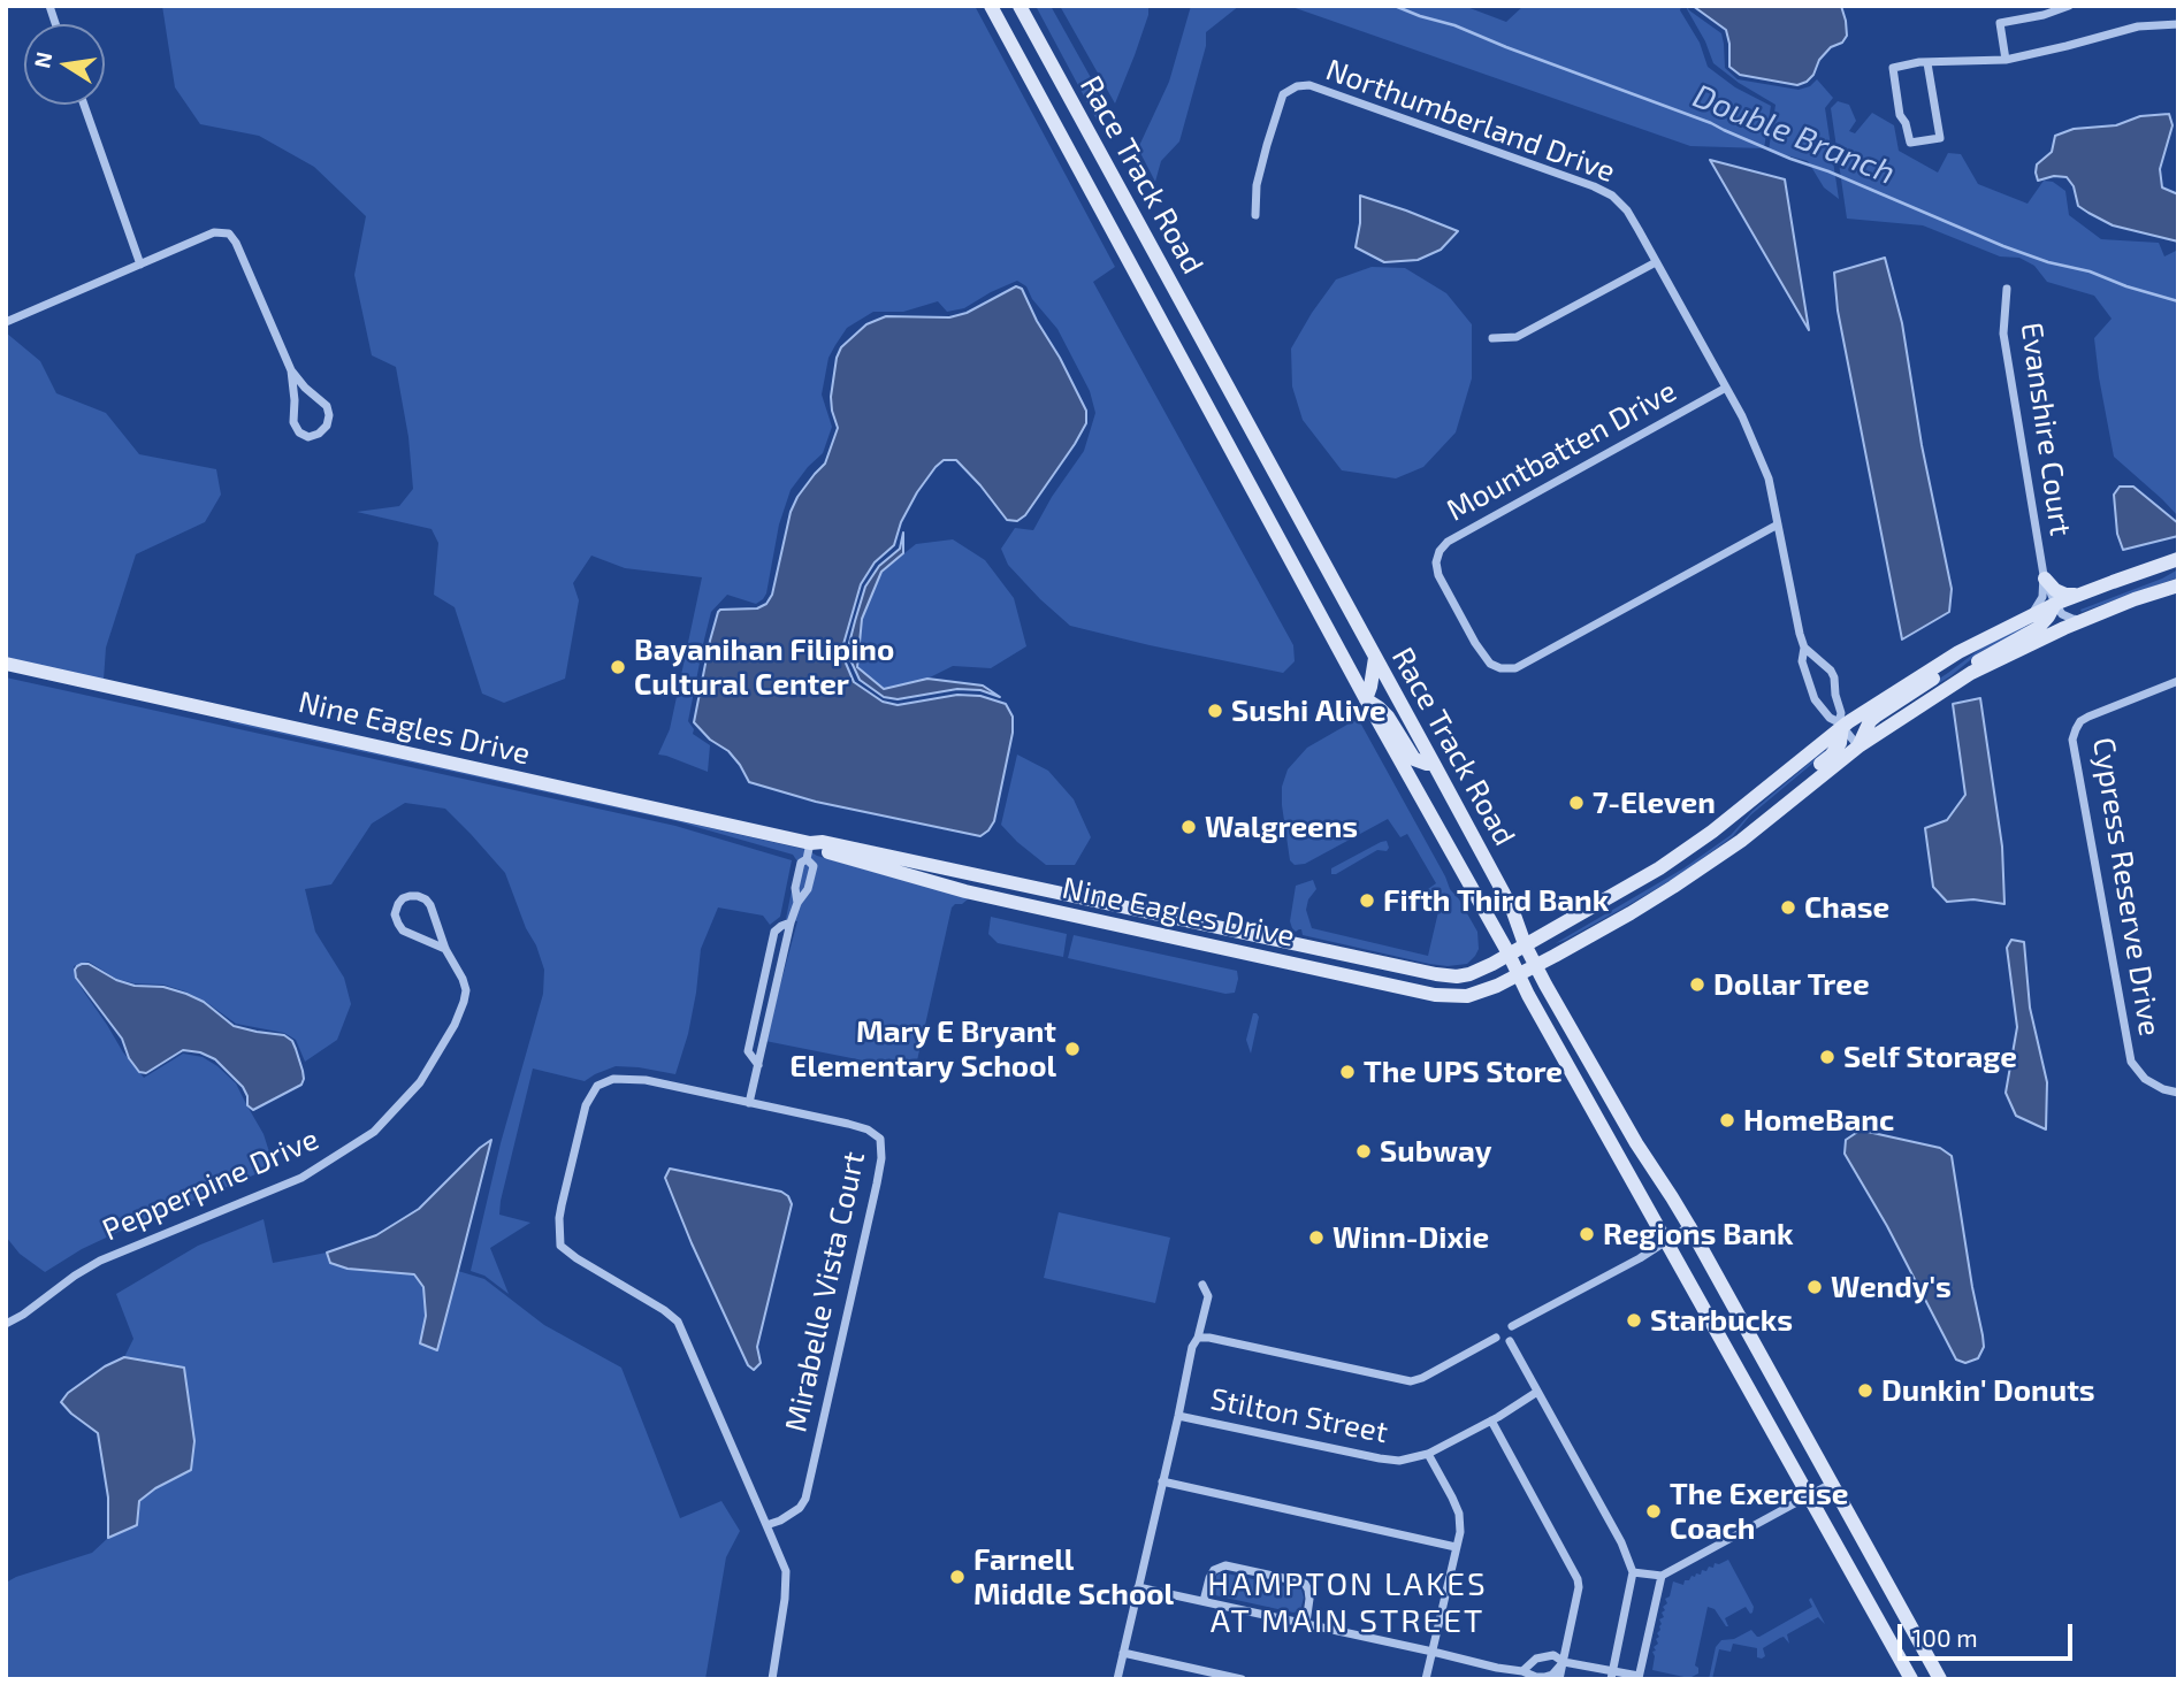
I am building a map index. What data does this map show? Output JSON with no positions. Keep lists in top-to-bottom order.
{
  "streets": {
    "street": [
      "Northumberland Drive",
      "Race Track Road",
      "Evanshire Court",
      "Mountbatten Drive",
      "Nine Eagles Drive",
      "Cypress Reserve Drive",
      "Pepperpine Drive",
      "Mirabelle Vista Court",
      "Stilton Street"
    ]
  },
  "crossings": [
    ["Northumberland Drive", "Mountbatten Drive"],
    ["Northumberland Drive", "Nine Eagles Drive"],
    ["Race Track Road", "Nine Eagles Drive"]
  ],
  "districts": ["HAMPTON LAKES AT MAIN STREET"],
  "water": ["Double Branch"],
  "places": [
    "Bayanihan Filipino Cultural Center",
    "Sushi Alive",
    "7-Eleven",
    "Walgreens",
    "Fifth Third Bank",
    "Chase",
    "Dollar Tree",
    "Mary E Bryant Elementary School",
    "Self Storage",
    "The UPS Store",
    "HomeBanc",
    "Subway",
    "Regions Bank",
    "Winn-Dixie",
    "Wendy's",
    "Starbucks",
    "Dunkin' Donuts",
    "The Exercise Coach",
    "Farnell Middle School"
  ],
  "scale_bar": "100 m",
  "north": "left"
}
